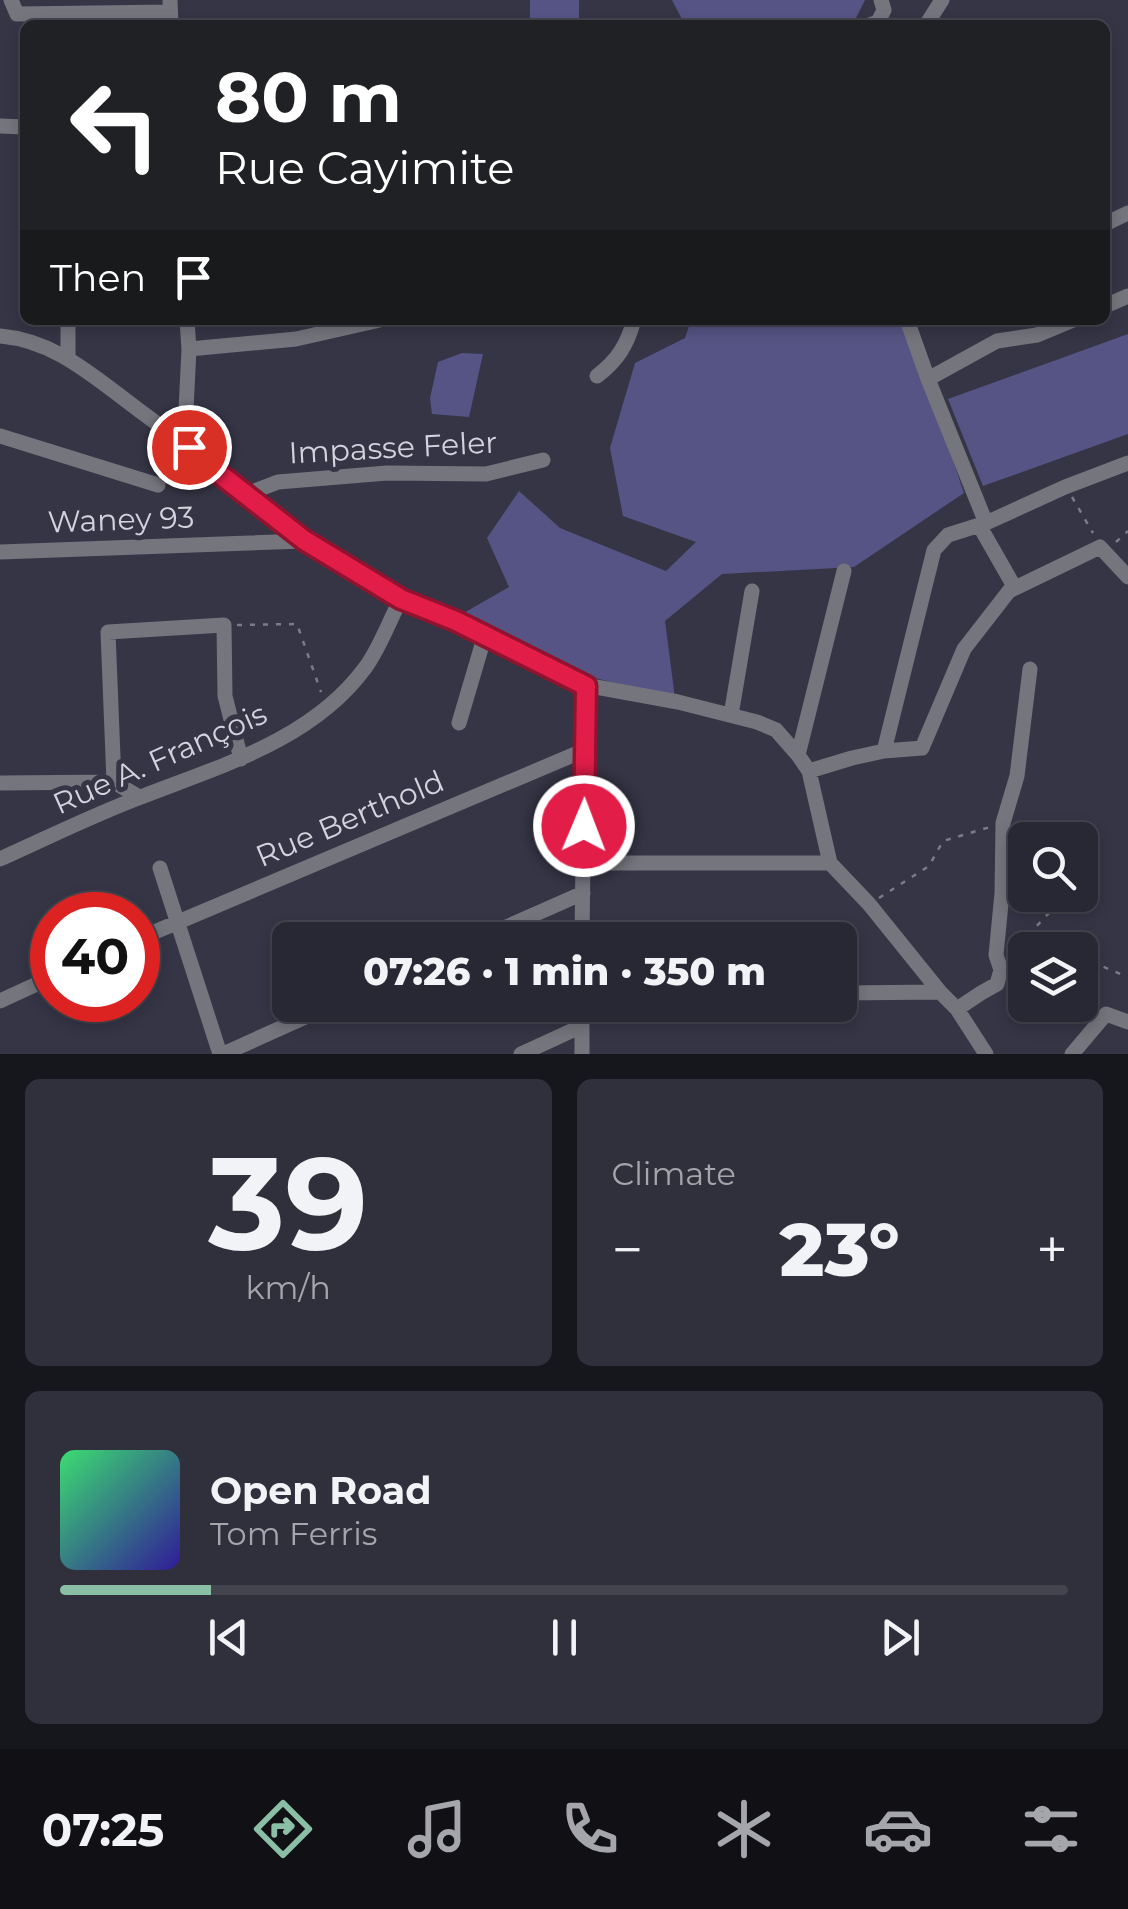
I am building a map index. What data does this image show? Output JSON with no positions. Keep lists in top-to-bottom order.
{
  "streets": {
    "street": [
      "Impasse Feler",
      "Waney 93",
      "Rue A. François",
      "Rue Berthold"
    ]
  },
  "page": {
    "turn": ["80 m", "Rue Cayimite"],
    "then": "Then",
    "limit": "40",
    "trip": "07:26 · 1 min · 350 m",
    "tile": [
      ["39", "km/h"],
      "Climate"
    ],
    "heat": ["−", "23°", "+"],
    "song": ["Open Road", "Tom Ferris"],
    "tabs": "07:25"
  }
}
